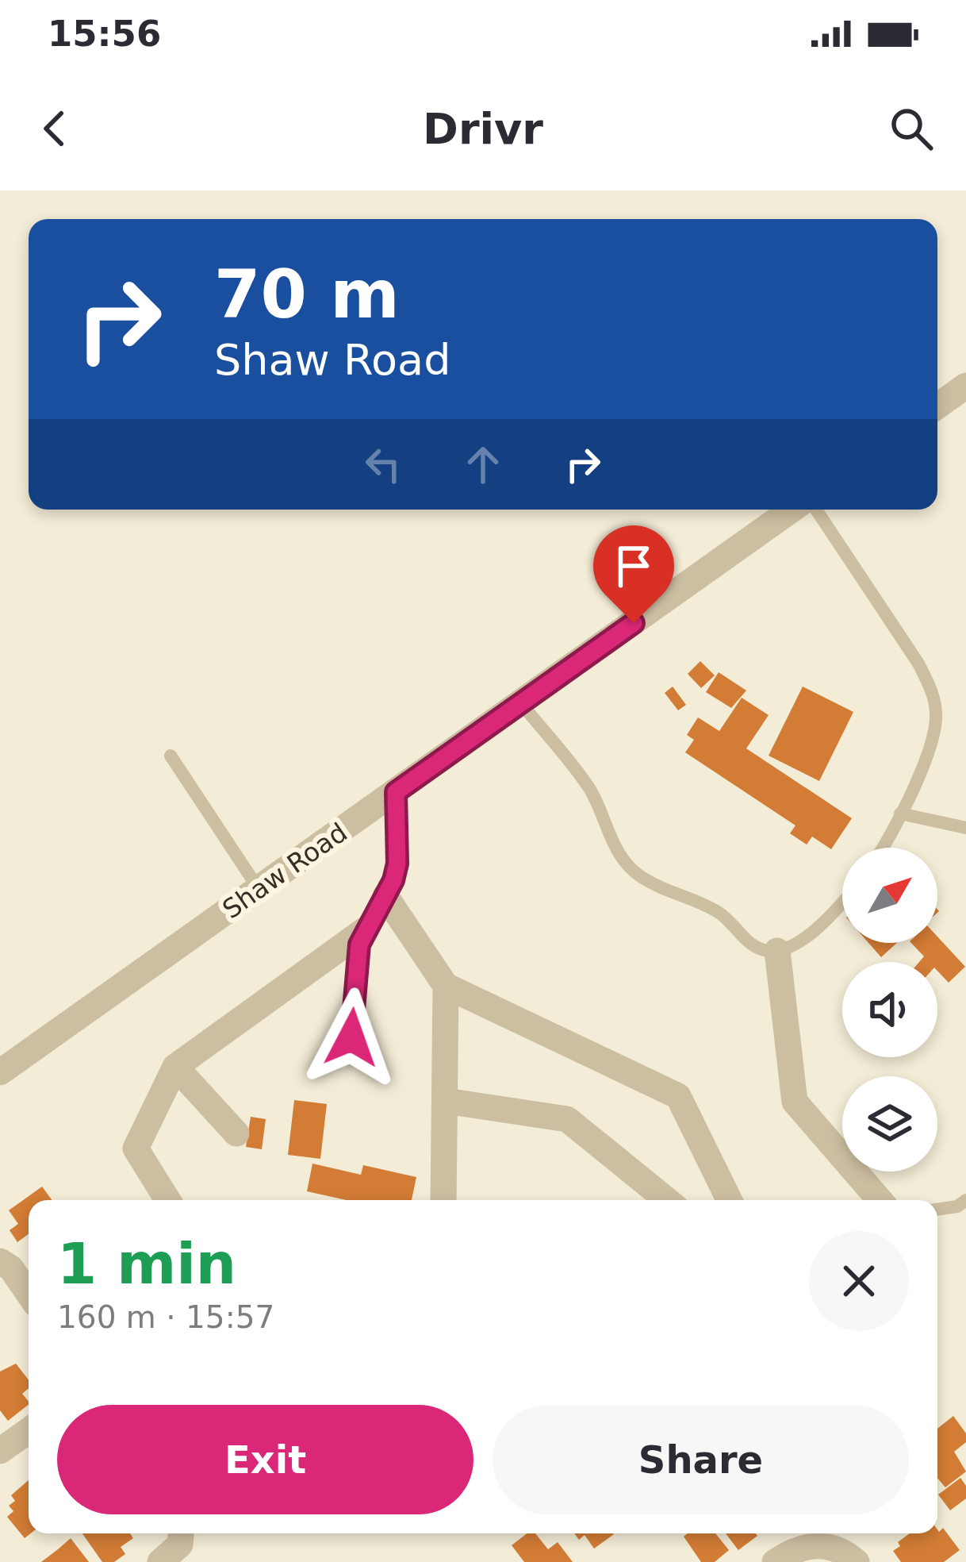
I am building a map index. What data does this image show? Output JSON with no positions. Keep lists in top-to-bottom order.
{
  "streets": {
    "street": ["Shaw Road"]
  },
  "north": "top right",
  "page": {
    "status": "15:56",
    "header": "Drivr",
    "turn": ["70 m", "Shaw Road"],
    "heading": ["1 min", "160 m · 15:57"],
    "buttons": ["Exit", "Share"]
  }
}
